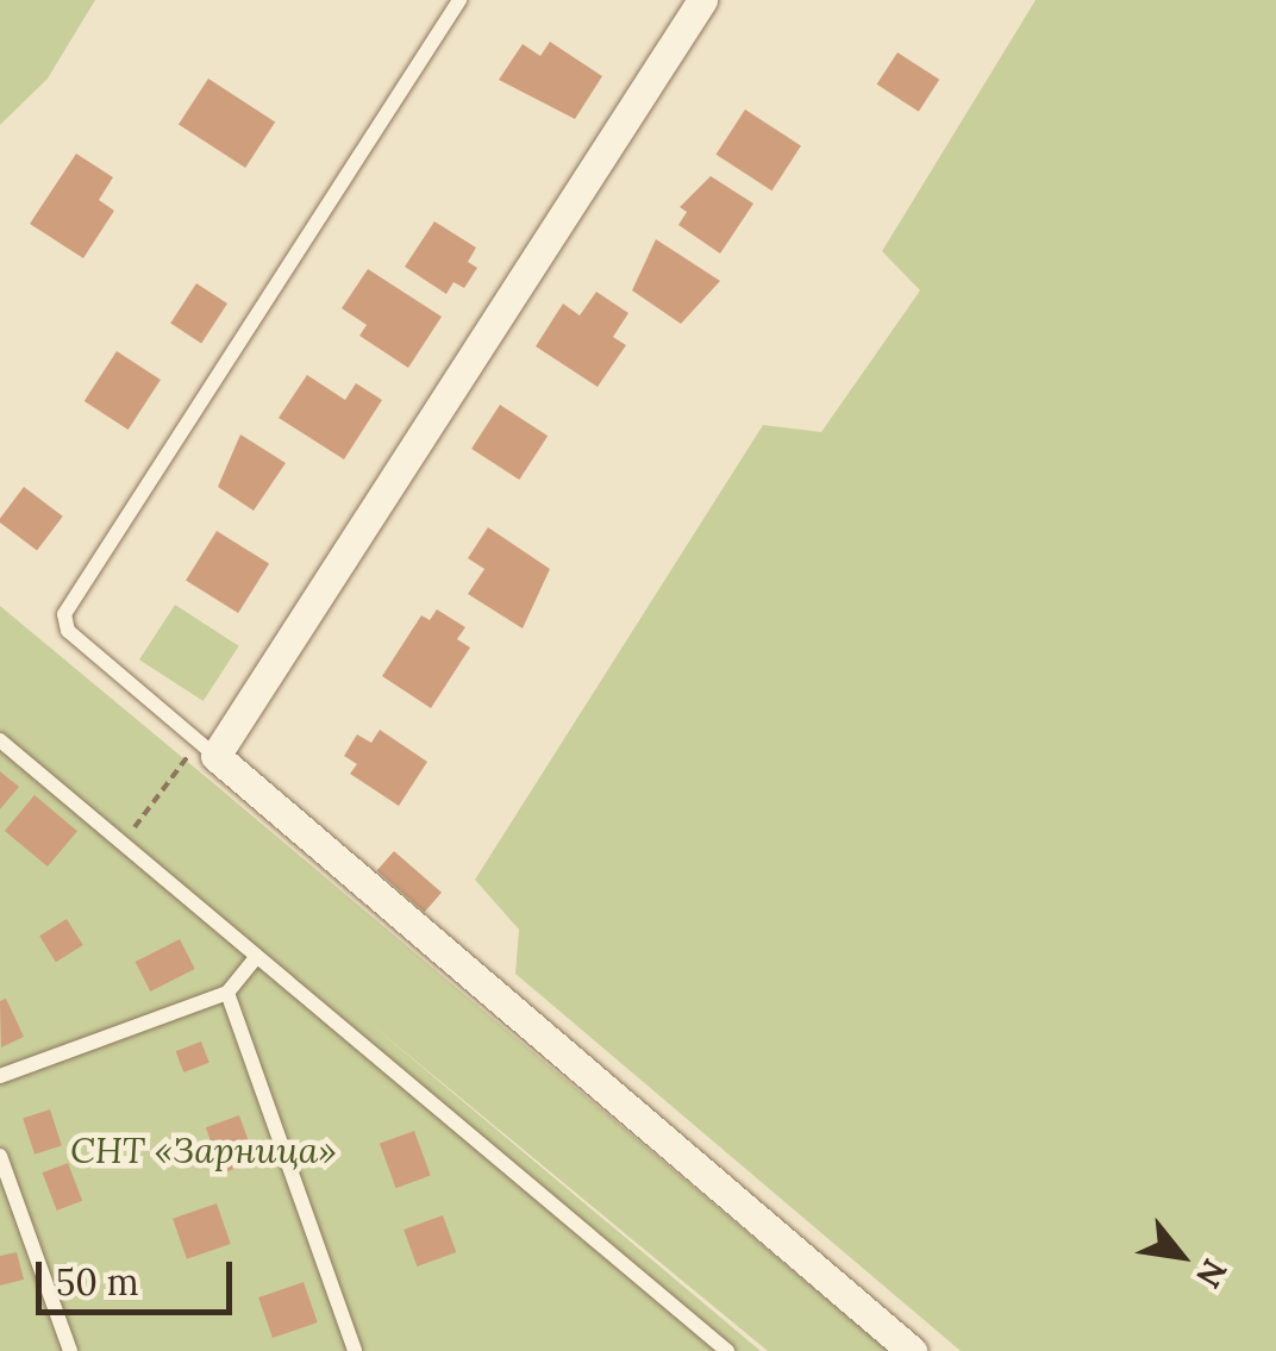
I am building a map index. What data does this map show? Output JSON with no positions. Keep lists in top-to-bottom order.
{
  "parks": ["СНТ «Зарница»"],
  "scale_bar": "50 m",
  "north": "bottom right"
}
